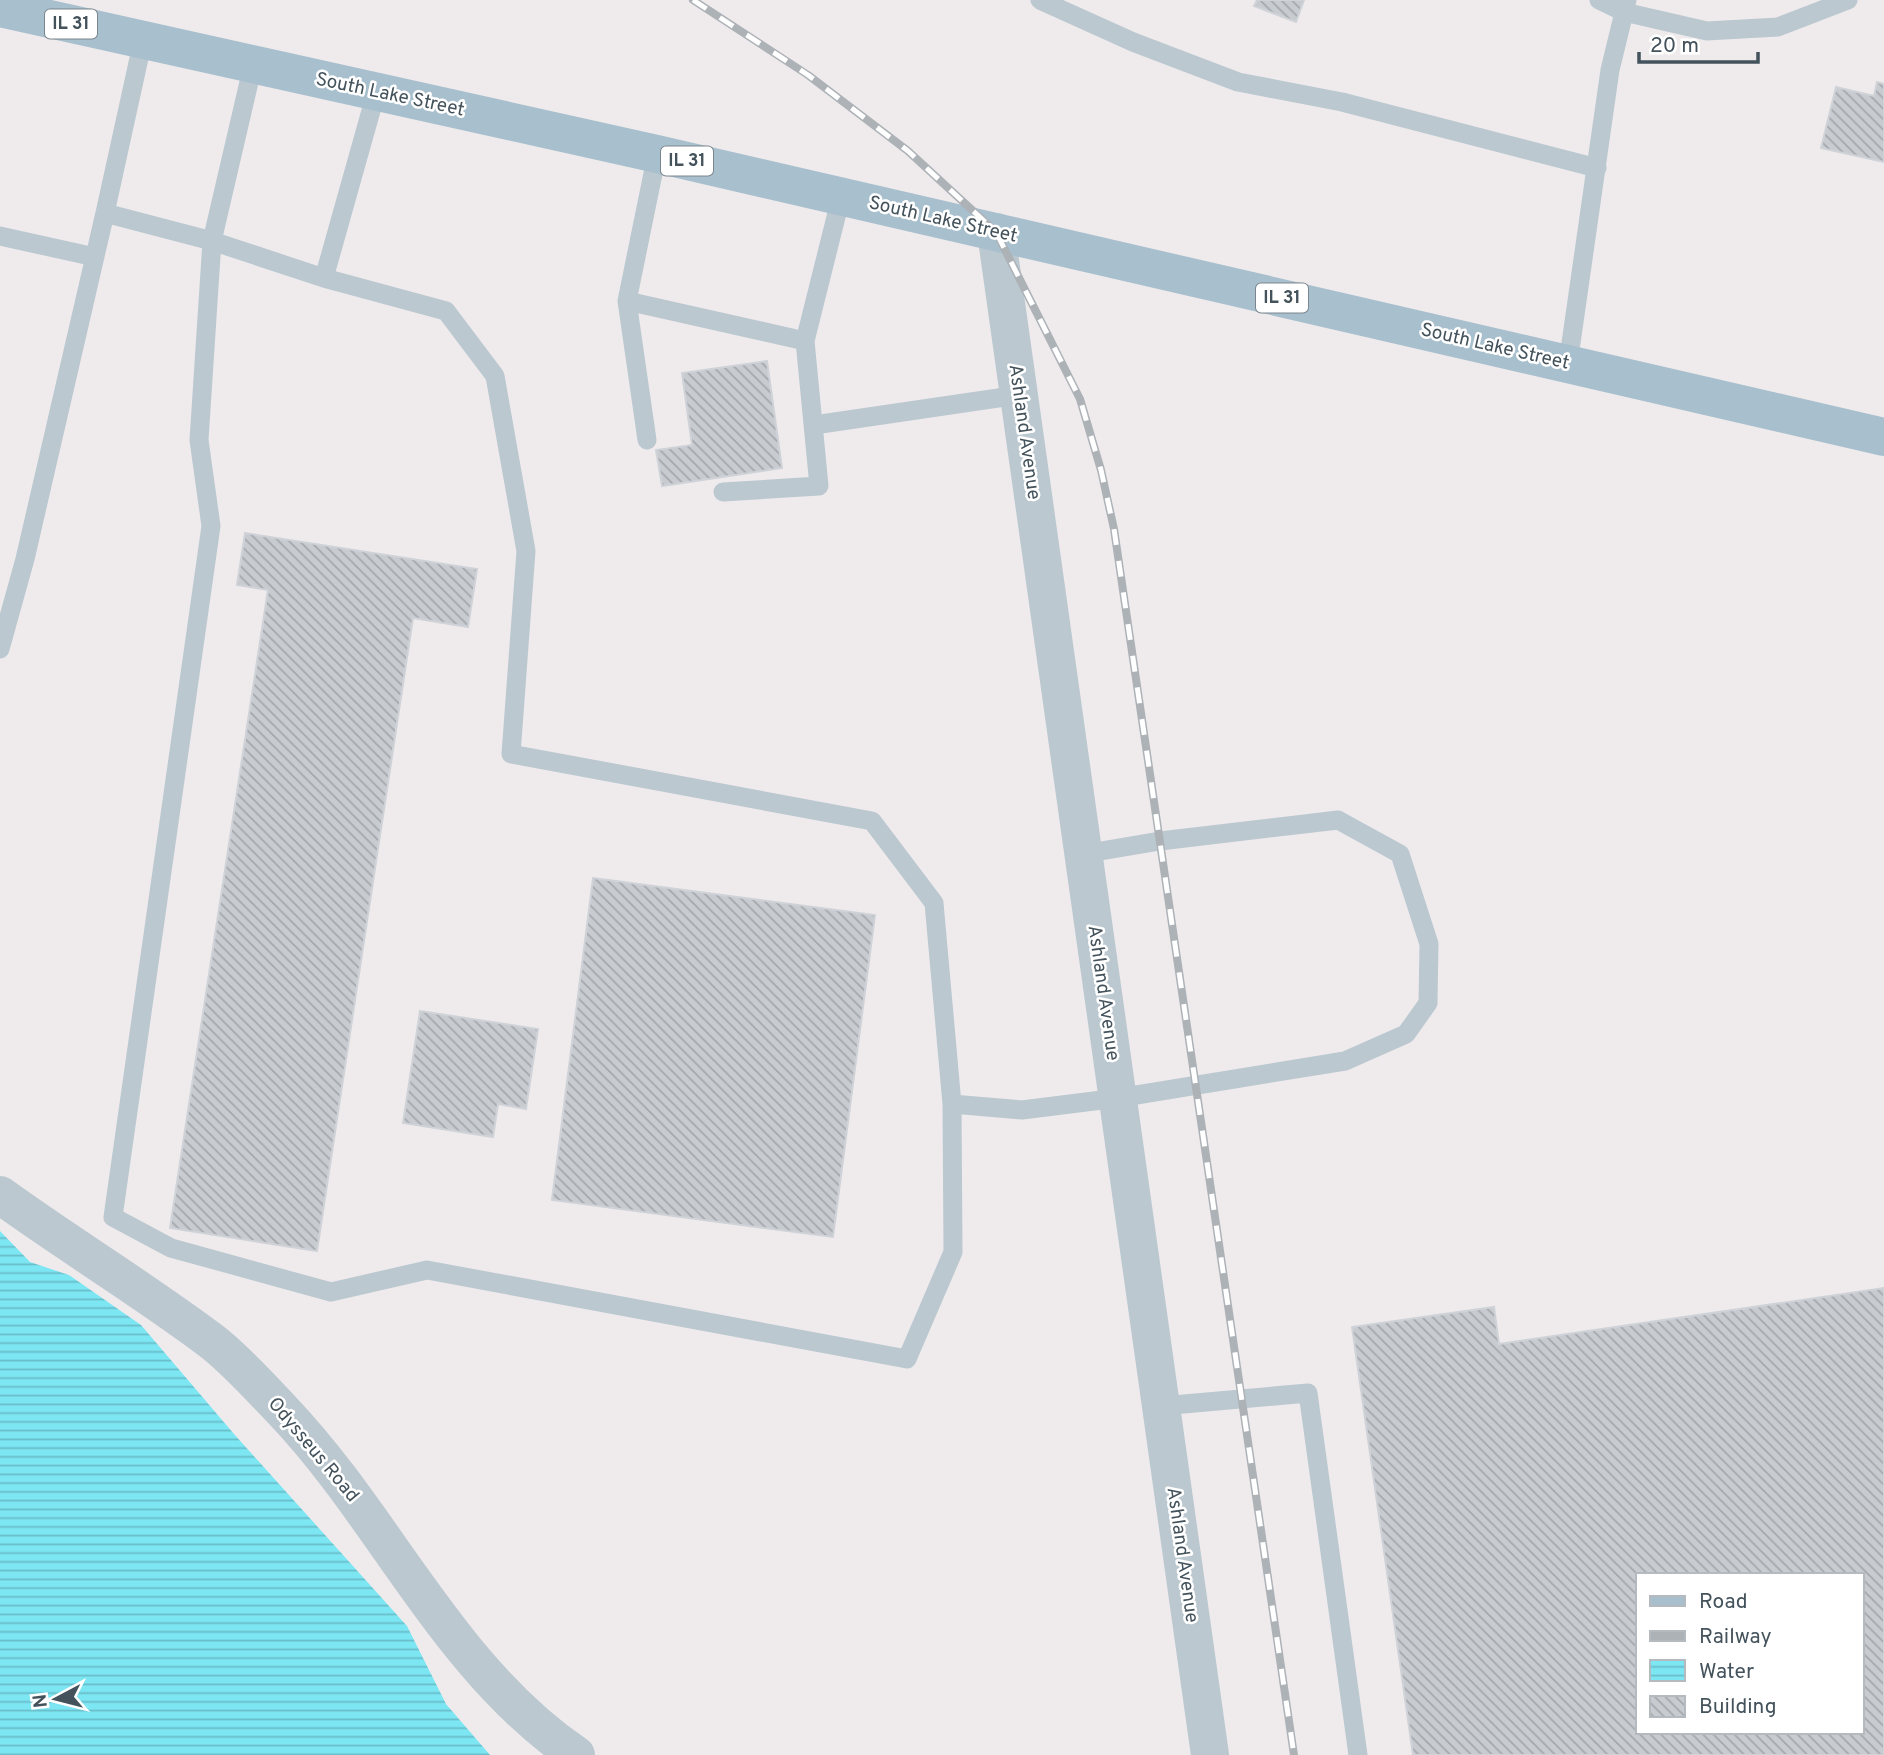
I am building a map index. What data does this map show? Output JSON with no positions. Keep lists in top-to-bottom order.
{
  "streets": {
    "main road": ["IL 31", "South Lake Street"],
    "street": ["Ashland Avenue", "Odysseus Road"]
  },
  "crossings": [
    ["South Lake Street", "Ashland Avenue"]
  ],
  "legend": [
    "Road",
    "Railway",
    "Water",
    "Building"
  ],
  "scale_bar": "20 m",
  "north": "left"
}
